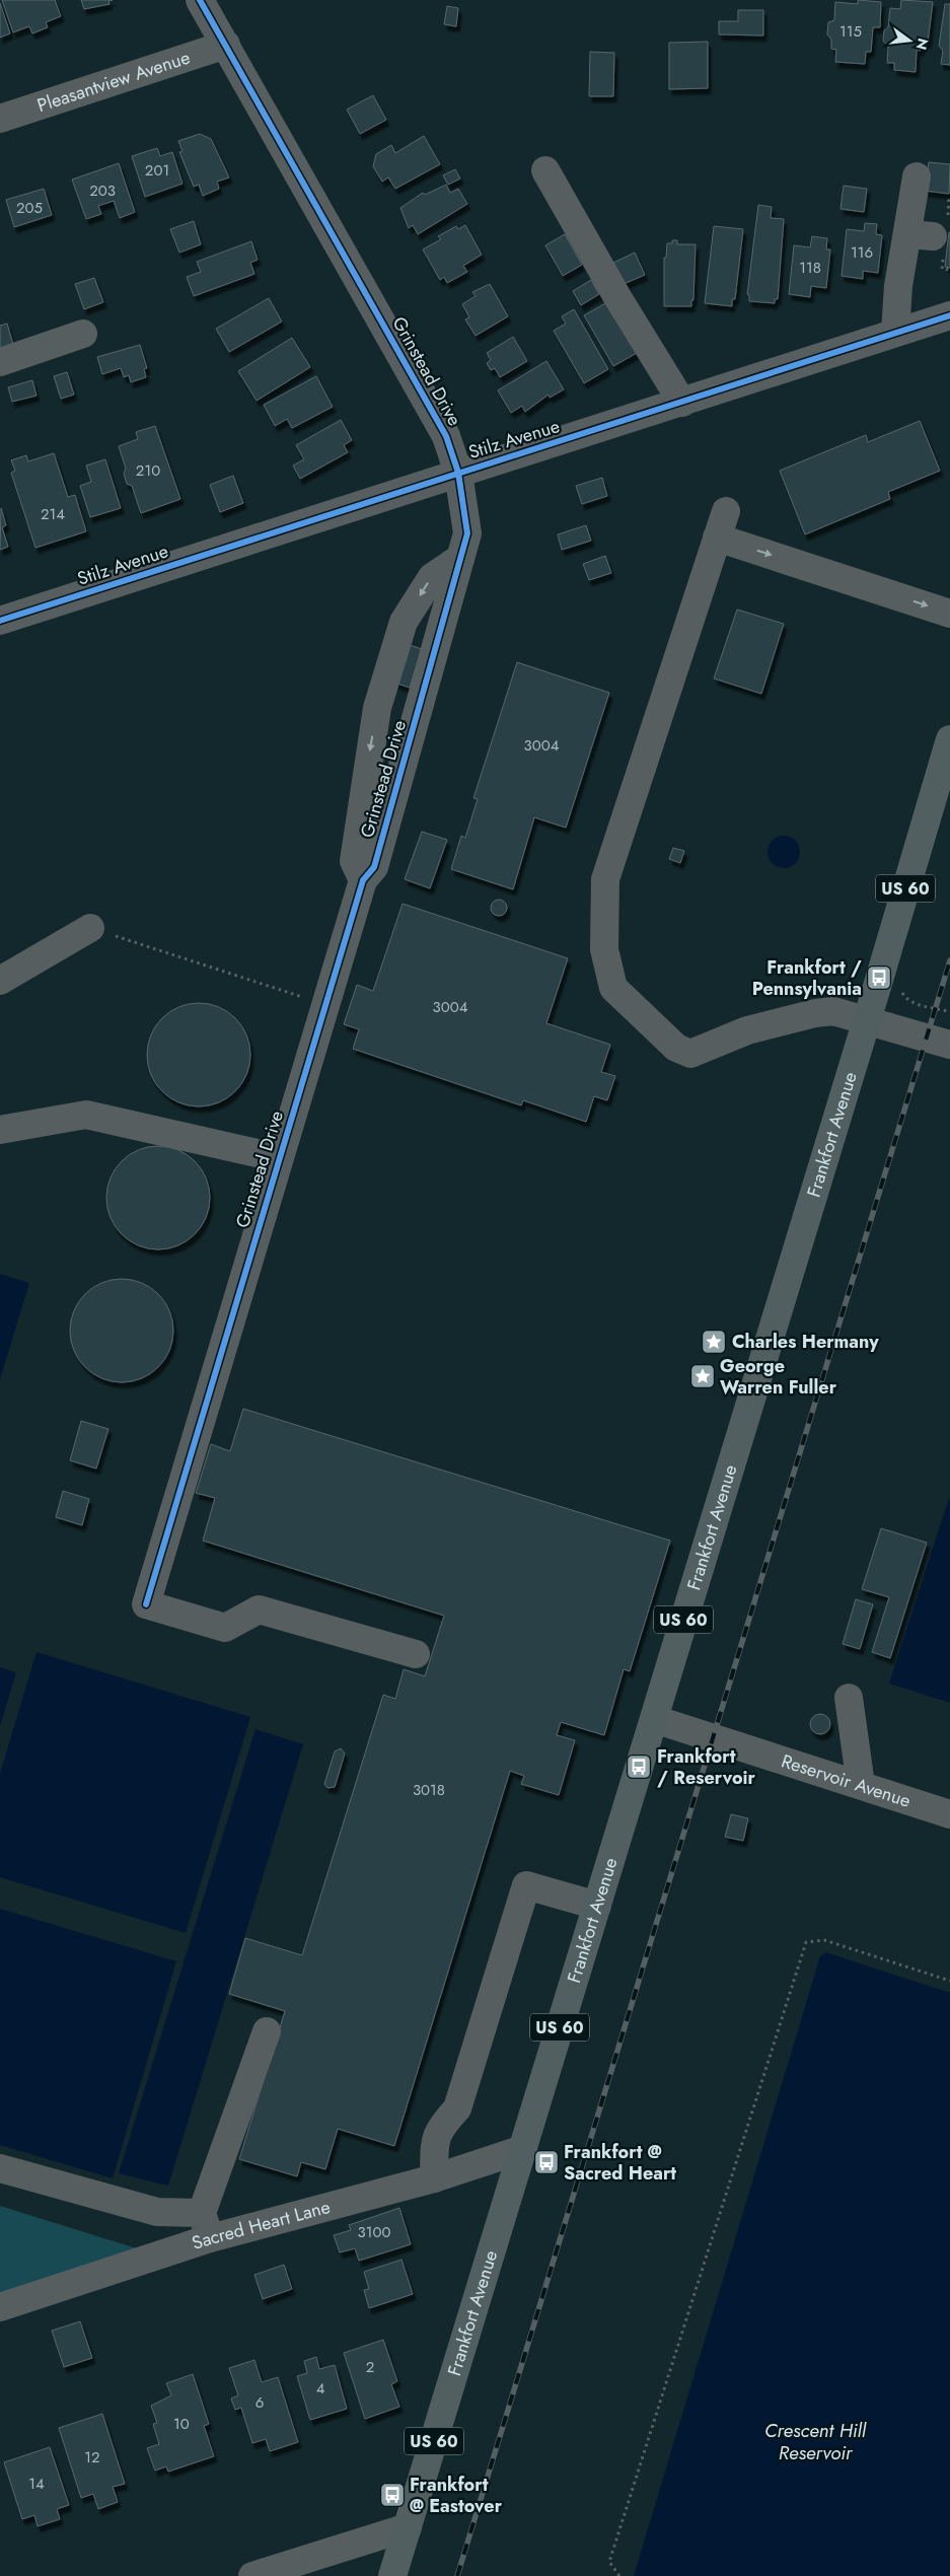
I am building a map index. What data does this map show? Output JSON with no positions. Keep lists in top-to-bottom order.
{
  "streets": {
    "main road": ["US 60", "Frankfort Avenue"],
    "street": [
      "Pleasantview Avenue",
      "Grinstead Drive",
      "Stilz Avenue",
      "Reservoir Avenue",
      "Sacred Heart Lane"
    ]
  },
  "crossings": [
    ["Pleasantview Avenue", "Grinstead Drive"],
    ["Grinstead Drive", "Stilz Avenue"],
    ["Frankfort Avenue", "Reservoir Avenue"],
    ["Frankfort Avenue", "Sacred Heart Lane"]
  ],
  "water": ["Crescent Hill Reservoir"],
  "places": {
    "bus stop": [
      "Frankfort / Pennsylvania",
      "Frankfort / Reservoir",
      "Frankfort @ Sacred Heart",
      "Frankfort @ Eastover"
    ],
    "place": ["Charles Hermany", "George Warren Fuller"]
  },
  "house_numbers": [
    "115",
    "201",
    "203",
    "205",
    "116",
    "118",
    "210",
    "214",
    "3004",
    "3004",
    "3018",
    "3100",
    "2",
    "4",
    "6",
    "10",
    "12",
    "14"
  ],
  "north": "right"
}
